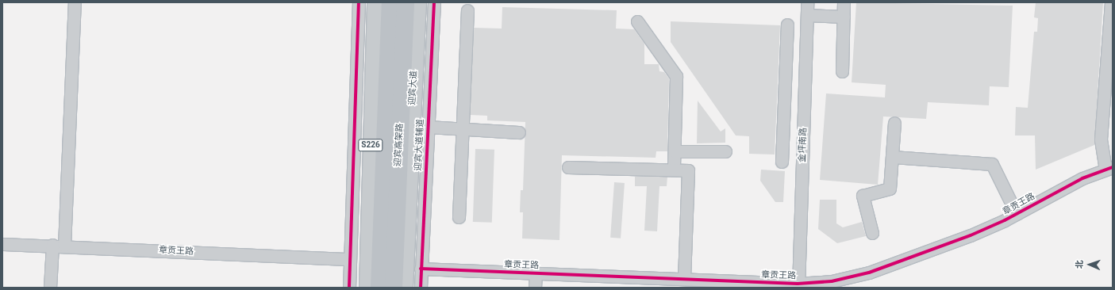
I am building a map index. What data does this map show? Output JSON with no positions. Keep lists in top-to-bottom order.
{
  "streets": {
    "highway": ["迎宾高架路"],
    "main road": ["迎宾大道", "S226"],
    "street": ["迎宾大道辅道", "金坪南路", "章贡王路"]
  },
  "crossings": [
    ["迎宾大道辅道", "章贡王路"],
    ["金坪南路", "章贡王路"]
  ],
  "north": "left"
}
